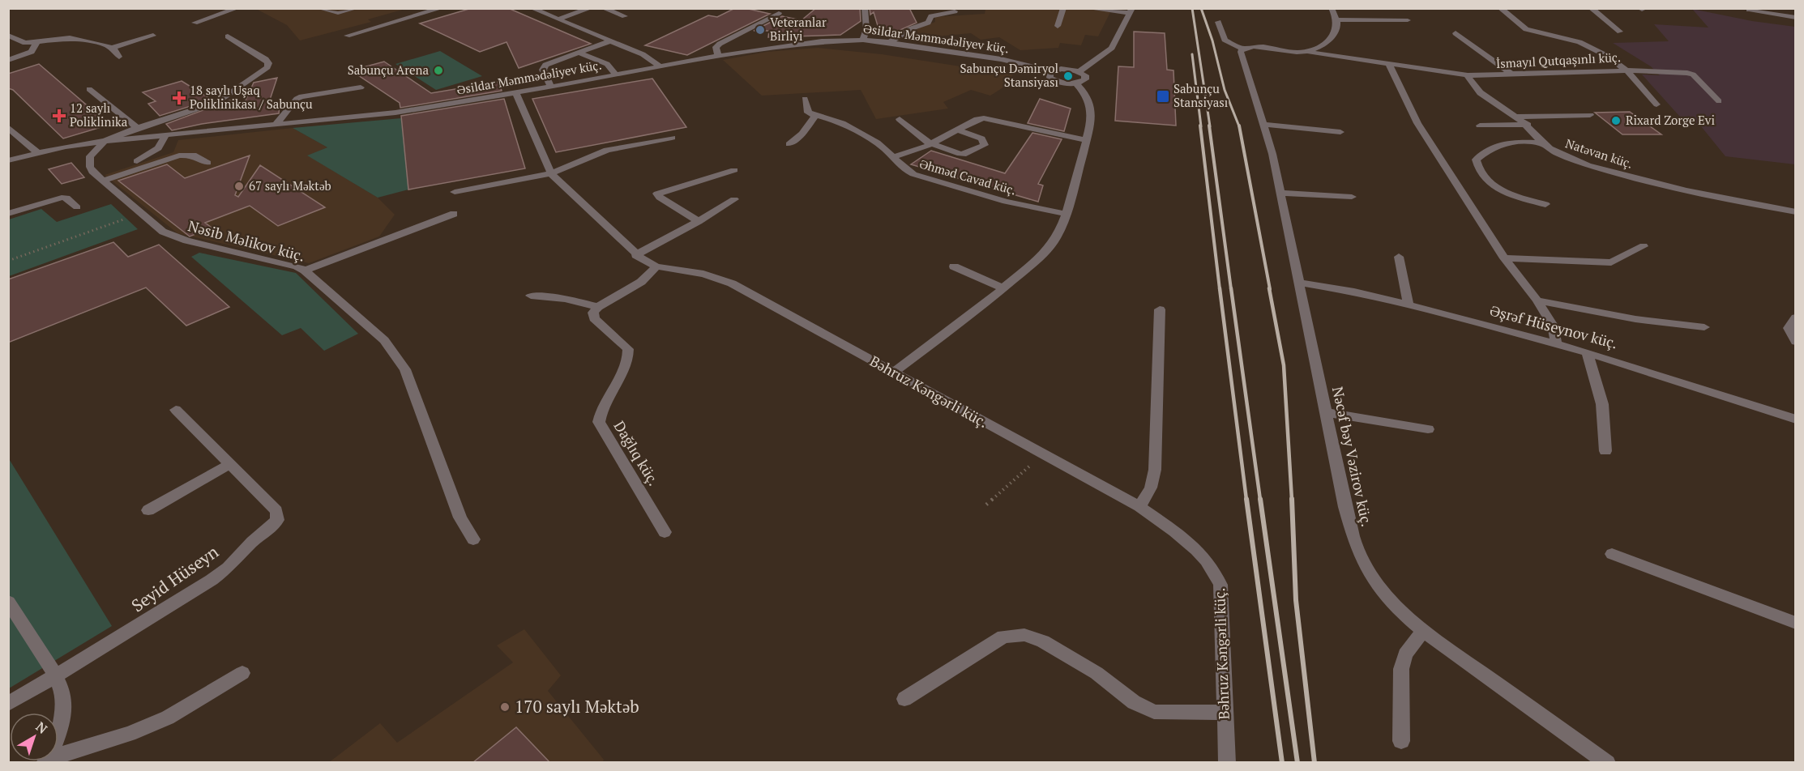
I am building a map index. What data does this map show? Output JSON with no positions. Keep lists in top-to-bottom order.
{
  "streets": {
    "street": [
      "Əsildar Məmmədəliyev küç.",
      "İsmayıl Qutqaşınlı küç.",
      "Natəvan küç.",
      "Əhməd Cavad küç.",
      "Nəsib Məlikov küç.",
      "Əşrəf Hüseynov küç.",
      "Bəhruz Kəngərli küç.",
      "Dağlıq küç.",
      "Nəcəf bəy Vəzirov küç.",
      "Seyid Hüseyn"
    ]
  },
  "crossings": [
    ["Əsildar Məmmədəliyev küç.", "Nəsib Məlikov küç."],
    ["Əsildar Məmmədəliyev küç.", "Bəhruz Kəngərli küç."],
    ["İsmayıl Qutqaşınlı küç.", "Natəvan küç."],
    ["Əşrəf Hüseynov küç.", "Nəcəf bəy Vəzirov küç."]
  ],
  "places": {
    "other": [
      "Veteranlar Birliyi",
      "Sabunçu Arena",
      "Sabunçu Dəmiryol Stansiyası",
      "Rixard Zorge Evi",
      "67 saylı Məktəb",
      "170 saylı Məktəb"
    ],
    "transit": ["Sabunçu Stansiyası"],
    "health": ["18 saylı Uşaq Poliklinikası / Sabunçu", "12 saylı Poliklinika"]
  },
  "north": "top right"
}
